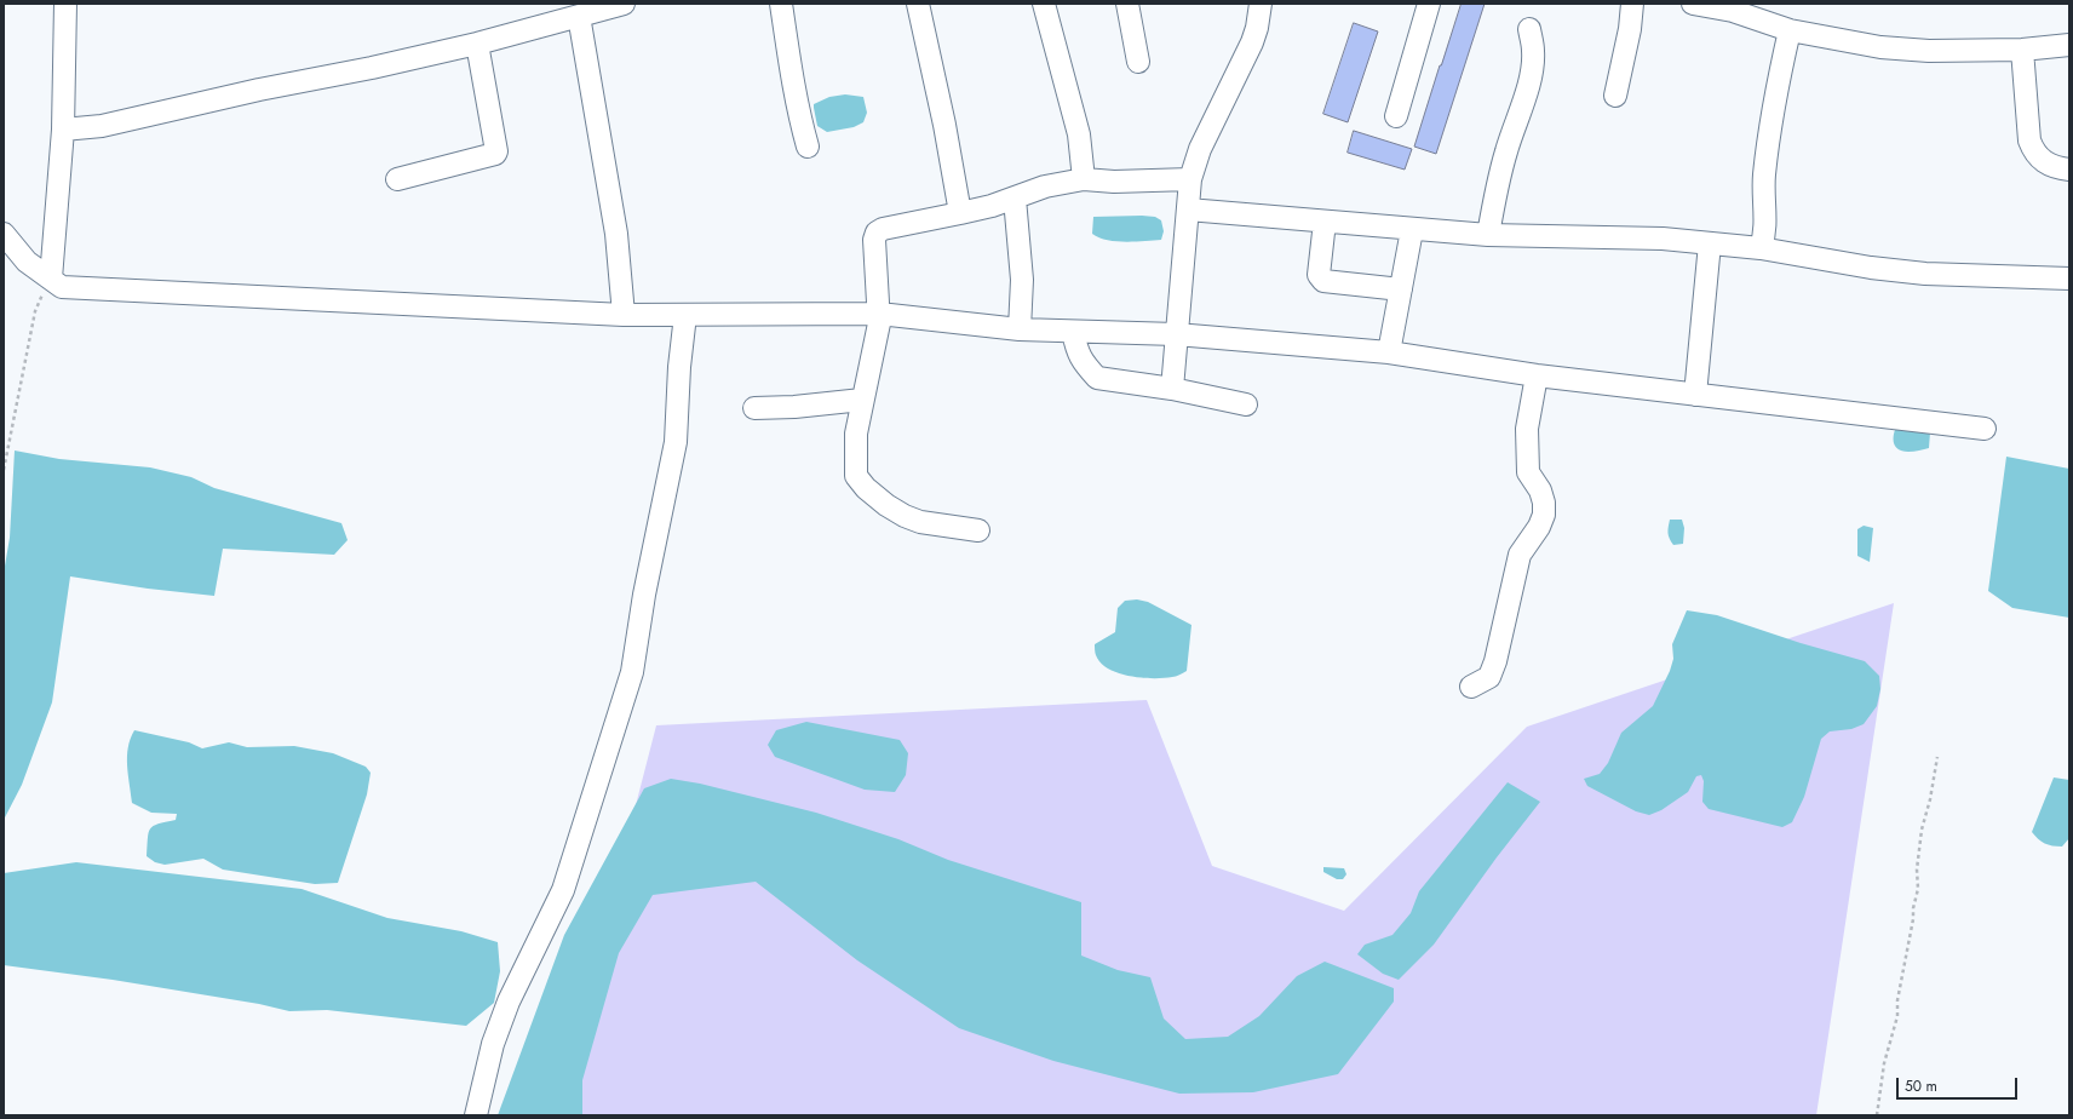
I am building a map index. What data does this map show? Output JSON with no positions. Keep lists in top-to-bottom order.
{
  "scale_bar": "50 m"
}
